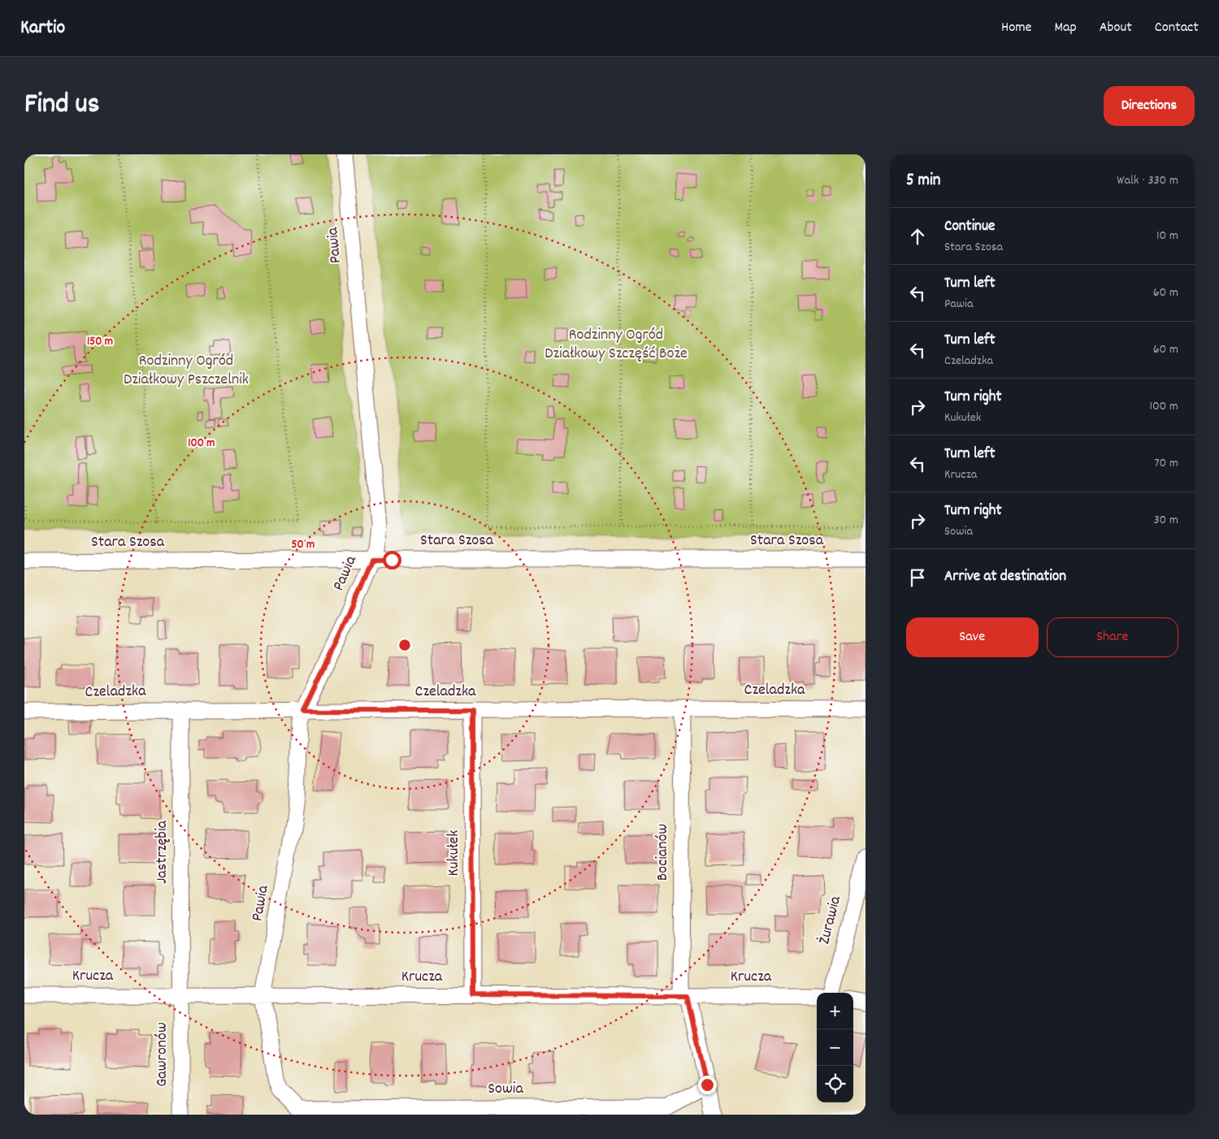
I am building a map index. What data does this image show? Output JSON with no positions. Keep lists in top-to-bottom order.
{
  "streets": {
    "street": [
      "Pawia",
      "Stara Szosa",
      "Czeladzka",
      "Jastrzębia",
      "Bocianów",
      "Kukułek",
      "Żurawia",
      "Krucza",
      "Gawronów",
      "Sowia"
    ]
  },
  "crossings": [
    ["Pawia", "Stara Szosa"],
    ["Pawia", "Czeladzka"],
    ["Pawia", "Krucza"],
    ["Pawia", "Sowia"],
    ["Czeladzka", "Jastrzębia"],
    ["Czeladzka", "Bocianów"],
    ["Czeladzka", "Kukułek"],
    ["Jastrzębia", "Krucza"],
    ["Jastrzębia", "Gawronów"],
    ["Bocianów", "Krucza"],
    ["Kukułek", "Krucza"],
    ["Krucza", "Gawronów"],
    ["Krucza", "Sowia"]
  ],
  "parks": ["Rodzinny Ogród Działkowy Szczęść Boże", "Rodzinny Ogród Działkowy Pszczelnik"],
  "page": {
    "header": "Kartio",
    "nav": [
      "Home",
      "Map",
      "About",
      "Contact"
    ],
    "title": "Find us",
    "buttons": [
      "Directions",
      ["Save", "Share"]
    ],
    "heading": ["5 min", "Walk · 330 m"],
    "list": [
      ["Continue", "Stara Szosa", "10 m"],
      ["Turn left", "Pawia", "60 m"],
      ["Turn left", "Czeladzka", "60 m"],
      ["Turn right", "Kukułek", "100 m"],
      ["Turn left", "Krucza", "70 m"],
      ["Turn right", "Sowia", "30 m"],
      "Arrive at destination"
    ],
    "map_buttons": ["+", "−"]
  },
  "rings": ["150 m", "100 m", "50 m"]
}
